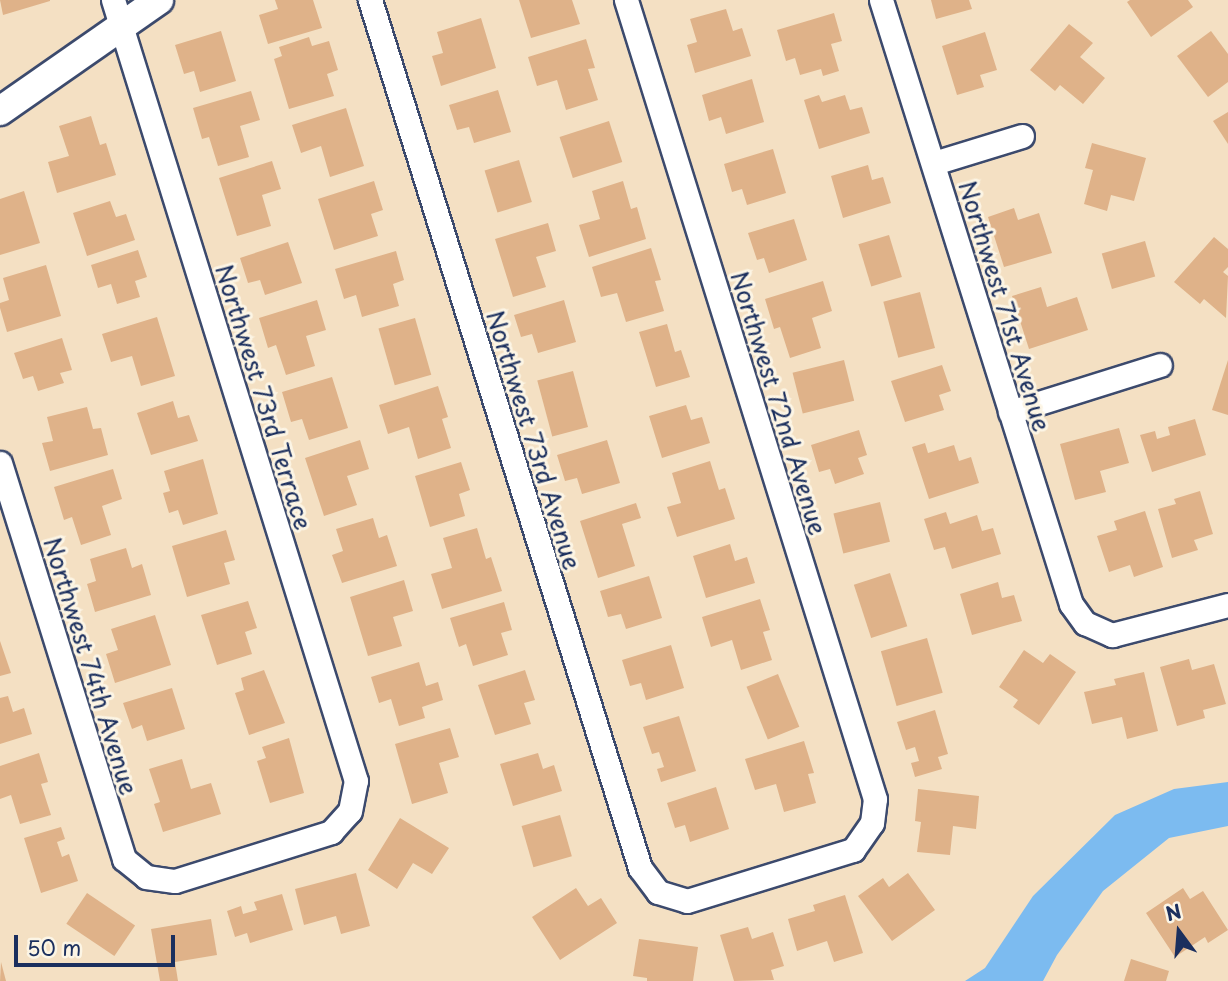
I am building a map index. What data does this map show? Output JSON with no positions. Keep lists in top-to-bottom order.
{
  "streets": {
    "street": [
      "Northwest 71st Avenue",
      "Northwest 73rd Terrace",
      "Northwest 72nd Avenue",
      "Northwest 73rd Avenue",
      "Northwest 74th Avenue"
    ]
  },
  "crossings": [
    ["Northwest 73rd Terrace", "Northwest 74th Avenue"],
    ["Northwest 72nd Avenue", "Northwest 73rd Avenue"]
  ],
  "scale_bar": "50 m",
  "north": "top"
}
